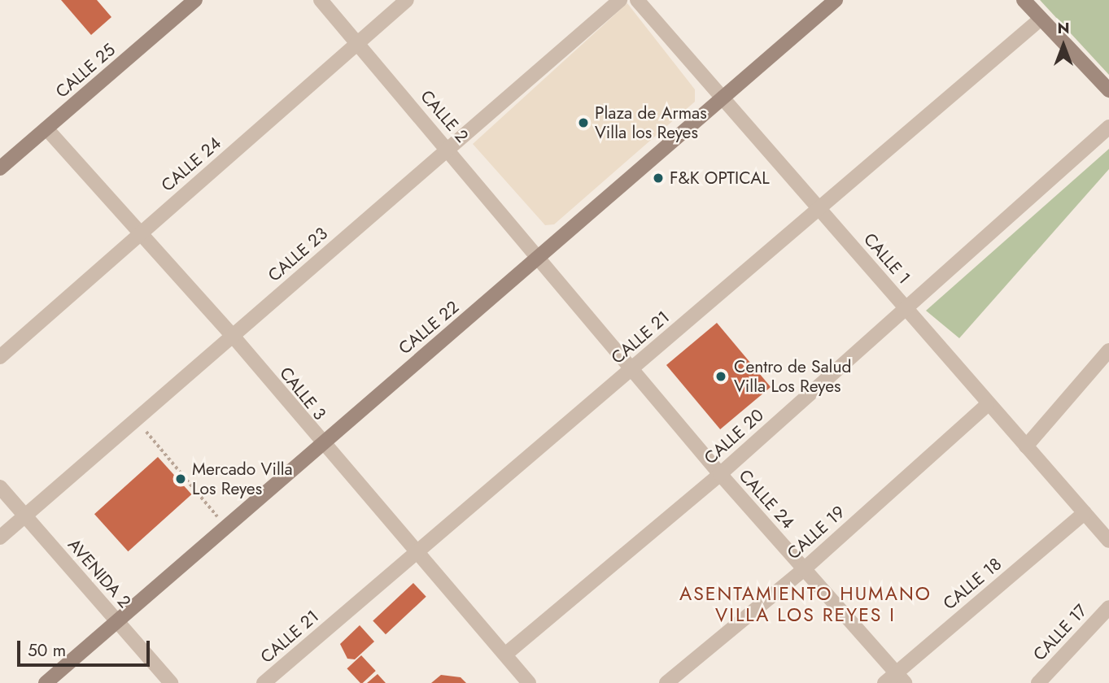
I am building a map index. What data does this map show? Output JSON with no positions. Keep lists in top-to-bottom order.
{
  "streets": {
    "street": [
      "CALLE 25",
      "CALLE 2",
      "CALLE 24",
      "CALLE 23",
      "CALLE 1",
      "CALLE 22",
      "CALLE 21",
      "CALLE 3",
      "CALLE 20",
      "CALLE 19",
      "AVENIDA 2",
      "CALLE 18",
      "CALLE 17"
    ]
  },
  "crossings": [
    ["CALLE 25", "CALLE 3"],
    ["CALLE 2", "CALLE 24"],
    ["CALLE 2", "CALLE 23"],
    ["CALLE 2", "CALLE 22"],
    ["CALLE 24", "CALLE 22"],
    ["CALLE 24", "CALLE 21"],
    ["CALLE 24", "CALLE 3"],
    ["CALLE 24", "CALLE 20"],
    ["CALLE 24", "CALLE 19"],
    ["CALLE 24", "CALLE 18"],
    ["CALLE 23", "CALLE 3"],
    ["CALLE 23", "AVENIDA 2"],
    ["CALLE 1", "CALLE 22"],
    ["CALLE 1", "CALLE 21"],
    ["CALLE 1", "CALLE 20"],
    ["CALLE 1", "CALLE 19"],
    ["CALLE 1", "CALLE 18"],
    ["CALLE 22", "CALLE 3"],
    ["CALLE 22", "AVENIDA 2"],
    ["CALLE 21", "CALLE 3"],
    ["CALLE 3", "CALLE 20"]
  ],
  "districts": ["ASENTAMIENTO HUMANO VILLA LOS REYES I"],
  "places": [
    "Plaza de Armas Villa los Reyes",
    "F&K OPTICAL",
    "Centro de Salud Villa Los Reyes",
    "Mercado Villa Los Reyes"
  ],
  "scale_bar": "50 m",
  "north": "top"
}
